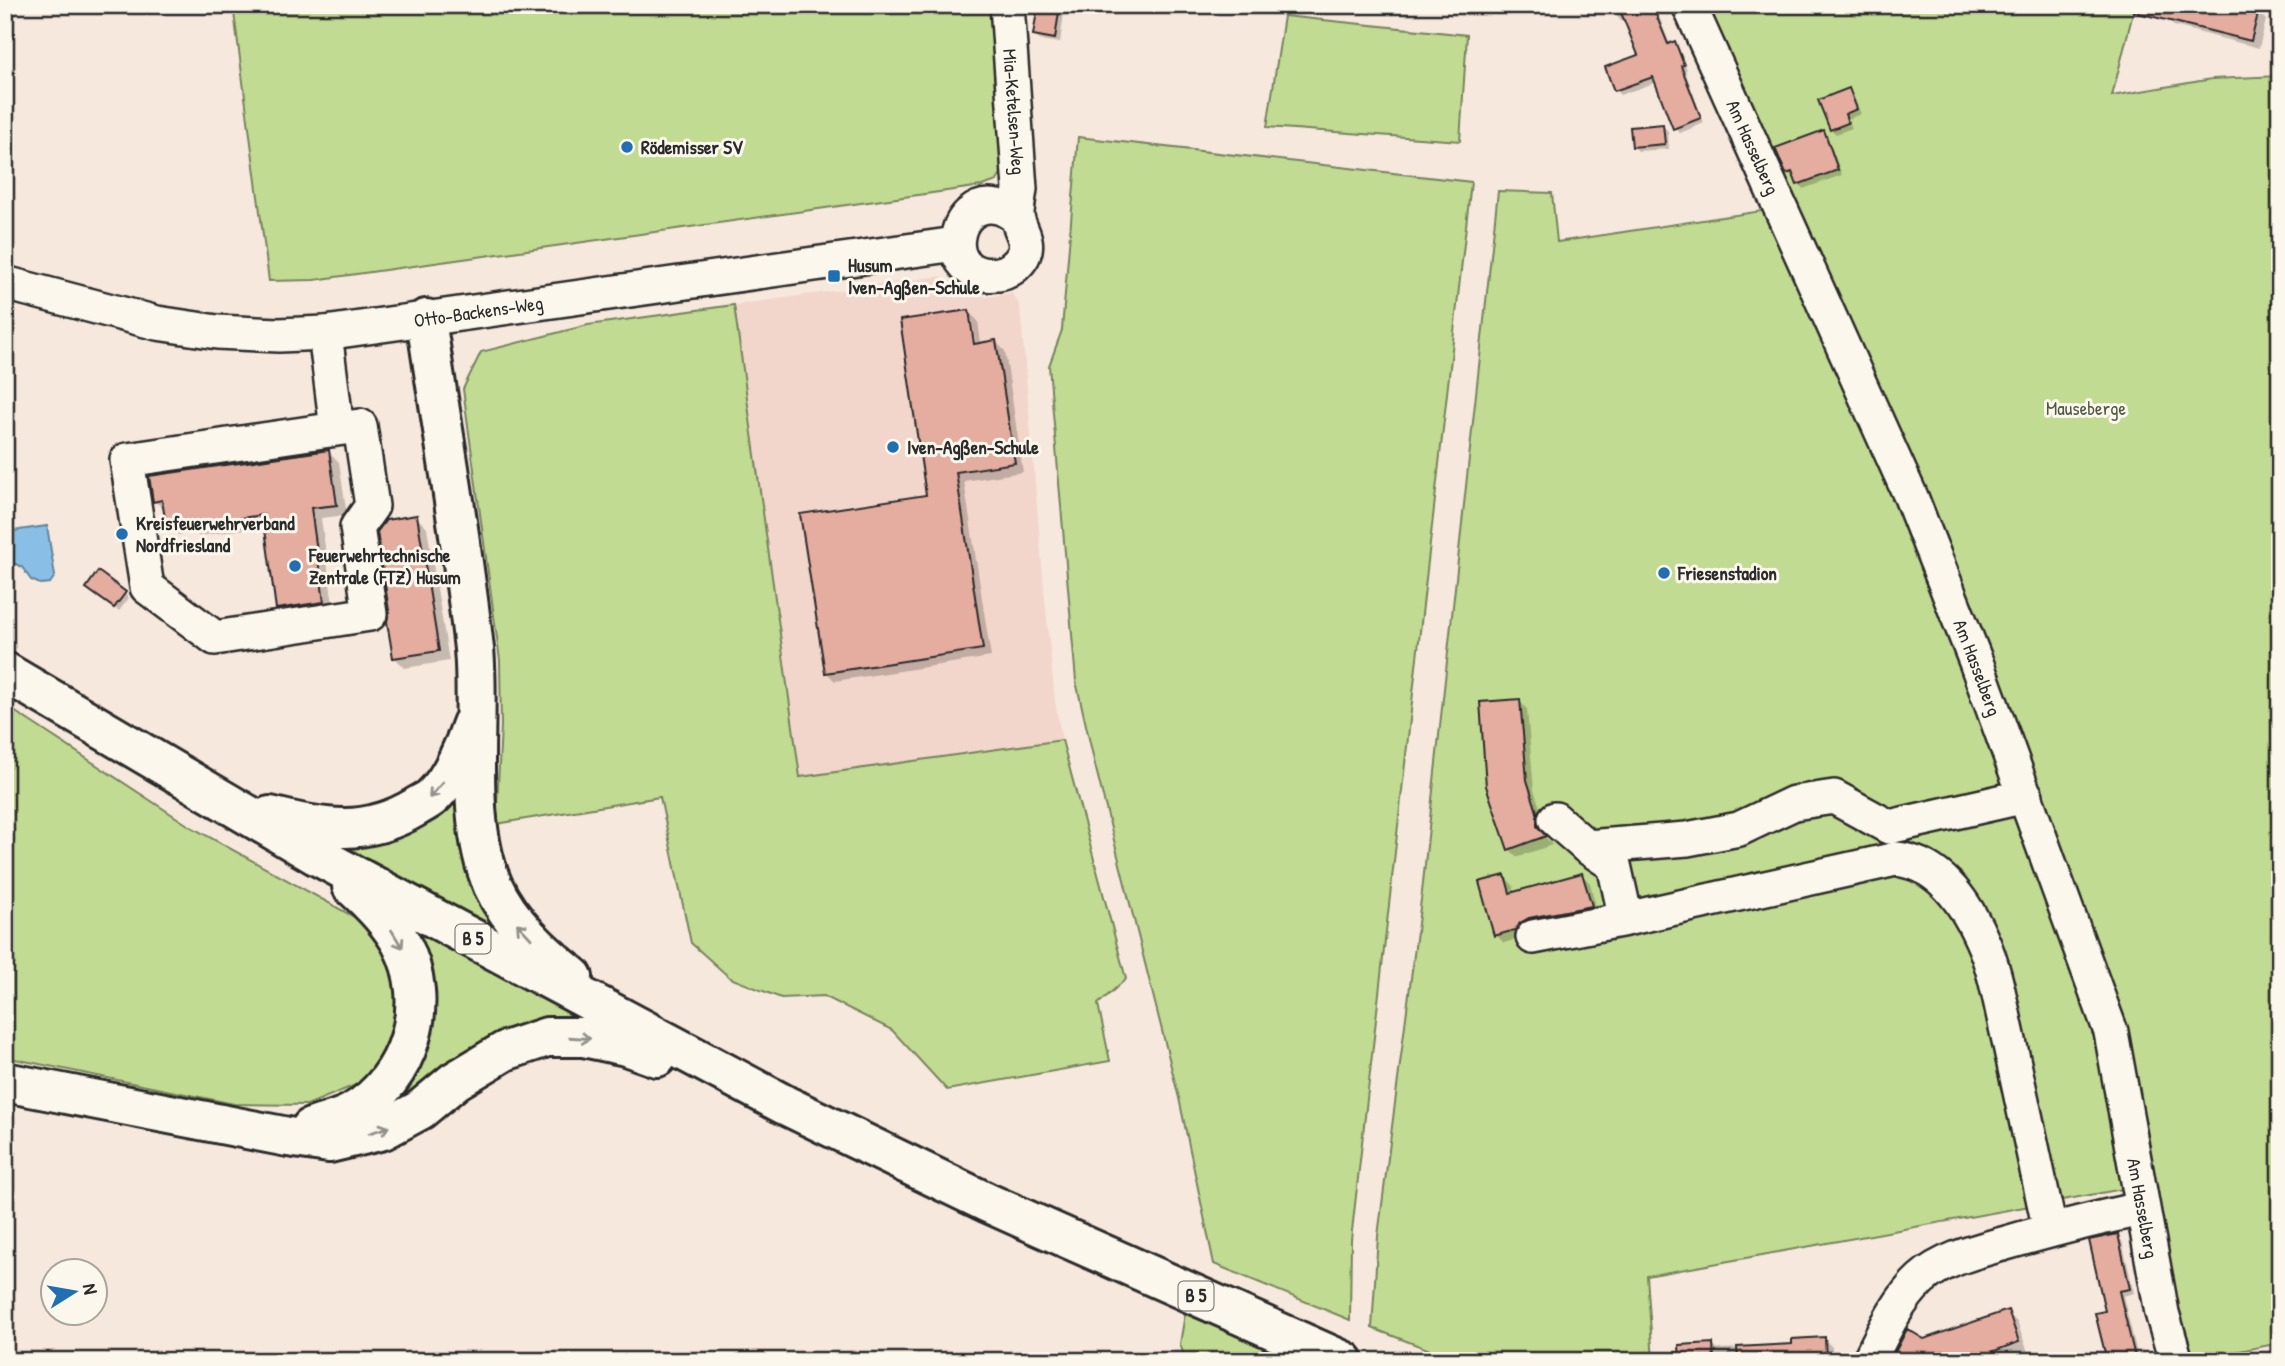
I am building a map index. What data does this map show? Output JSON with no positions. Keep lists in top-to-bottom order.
{
  "streets": {
    "highway": ["B 5"],
    "street": ["Mia-Ketelsen-Weg", "Am Hasselberg", "Otto-Backens-Weg"]
  },
  "crossings": [
    ["Mia-Ketelsen-Weg", "Otto-Backens-Weg"]
  ],
  "parks": ["Mauseberge"],
  "places": {
    "other": [
      "Rödemisser SV",
      "Iven-Agßen-Schule",
      "Kreisfeuerwehrverband Nordfriesland",
      "Feuerwehrtechnische Zentrale (FTZ) Husum",
      "Friesenstadion"
    ],
    "transit": ["Husum Iven-Agßen-Schule"]
  },
  "north": "right"
}
